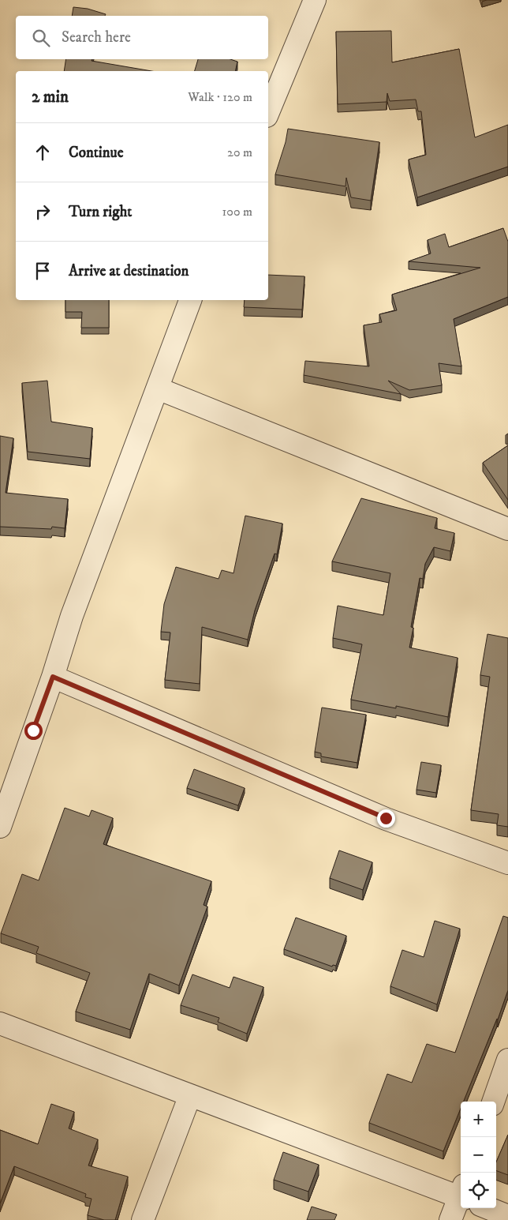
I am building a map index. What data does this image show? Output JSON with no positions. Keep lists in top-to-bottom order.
{
  "page": {
    "search": "Search here",
    "heading": ["2 min", "Walk · 120 m"],
    "list": [
      ["Continue", "20 m"],
      ["Turn right", "100 m"],
      "Arrive at destination"
    ],
    "map_buttons": ["+", "−"]
  }
}
